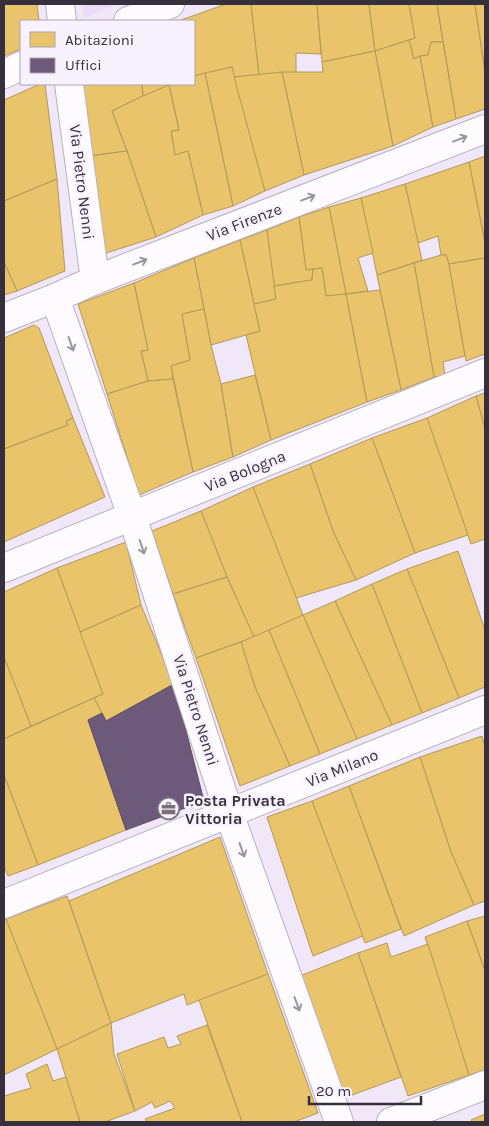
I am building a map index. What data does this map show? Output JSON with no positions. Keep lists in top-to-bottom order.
{
  "streets": {
    "street": [
      "Via Pietro Nenni",
      "Via Firenze",
      "Via Bologna",
      "Via Milano"
    ]
  },
  "crossings": [
    ["Via Pietro Nenni", "Via Firenze"],
    ["Via Pietro Nenni", "Via Bologna"],
    ["Via Pietro Nenni", "Via Milano"]
  ],
  "one_way": ["Via Pietro Nenni", "Via Firenze"],
  "places": {
    "office": ["Posta Privata Vittoria"]
  },
  "legend": ["Abitazioni", "Uffici"],
  "scale_bar": "20 m"
}
